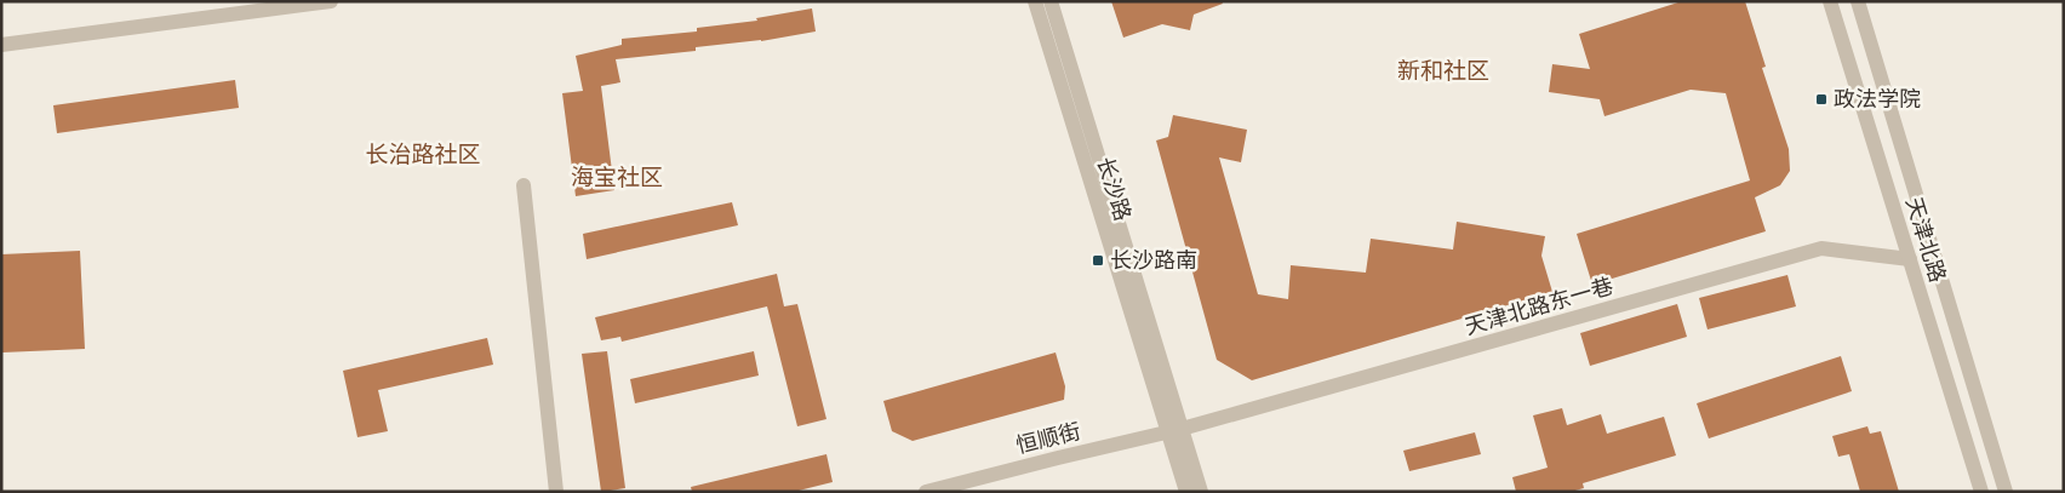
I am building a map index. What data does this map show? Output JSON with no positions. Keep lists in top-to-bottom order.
{
  "streets": {
    "street": [
      "长沙路",
      "天津北路",
      "天津北路东一巷",
      "恒顺街"
    ]
  },
  "crossings": [
    ["长沙路", "天津北路东一巷"],
    ["长沙路", "恒顺街"],
    ["天津北路", "天津北路东一巷"],
    ["天津北路东一巷", "恒顺街"]
  ],
  "districts": ["新和社区", "长治路社区", "海宝社区"],
  "places": {
    "transit": ["政法学院", "长沙路南"]
  }
}
